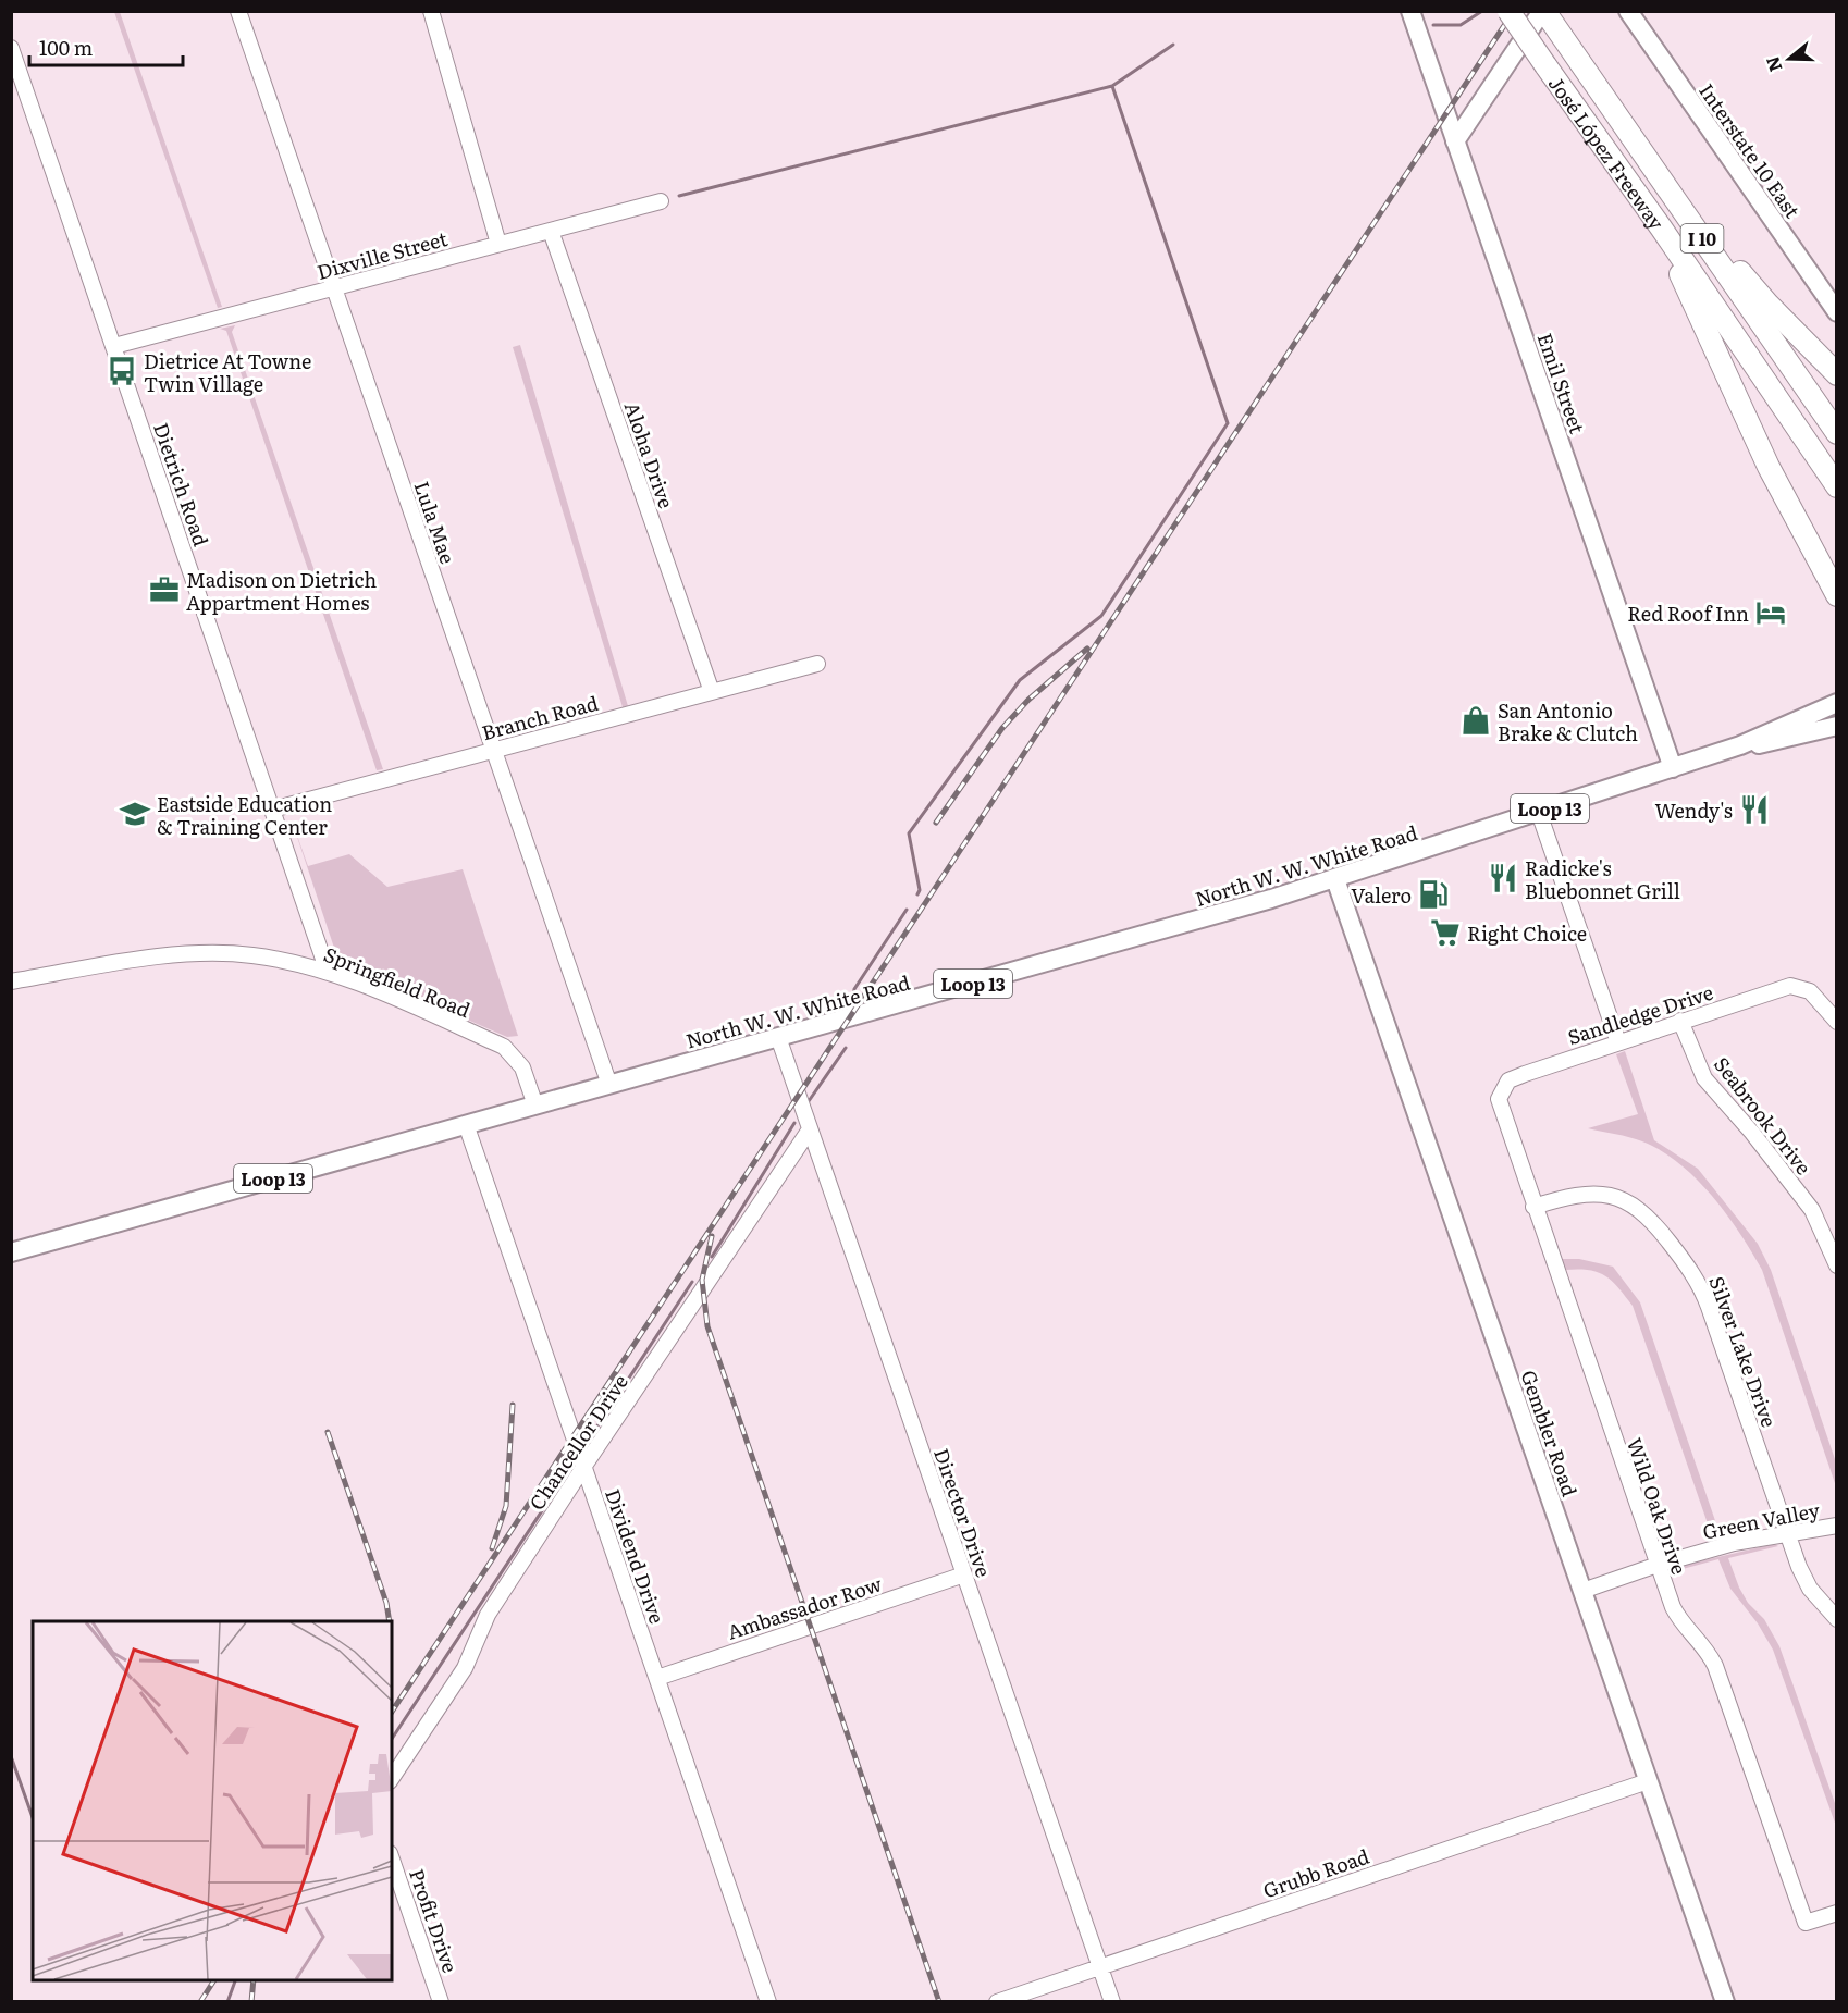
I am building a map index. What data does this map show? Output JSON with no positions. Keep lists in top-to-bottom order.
{
  "streets": {
    "highway": ["José López Freeway", "I 10"],
    "main road": [
      "Interstate 10 East",
      "Emil Street",
      "Loop 13",
      "North W. W. White Road",
      "Gembler Road"
    ],
    "street": [
      "Dixville Street",
      "Aloha Drive",
      "Dietrich Road",
      "Lula Mae",
      "Branch Road",
      "Springfield Road",
      "Sandledge Drive",
      "Seabrook Drive",
      "Silver Lake Drive",
      "Chancellor Drive",
      "Wild Oak Drive",
      "Director Drive",
      "Green Valley",
      "Dividend Drive",
      "Ambassador Row",
      "Grubb Road",
      "Profit Drive"
    ]
  },
  "crossings": [
    ["Dixville Street", "Aloha Drive"],
    ["Dixville Street", "Dietrich Road"],
    ["Dixville Street", "Lula Mae"],
    ["Emil Street", "North W. W. White Road"],
    ["Aloha Drive", "Branch Road"],
    ["Dietrich Road", "Branch Road"],
    ["Dietrich Road", "Springfield Road"],
    ["Lula Mae", "Branch Road"],
    ["Lula Mae", "North W. W. White Road"],
    ["North W. W. White Road", "Springfield Road"],
    ["North W. W. White Road", "Gembler Road"],
    ["North W. W. White Road", "Director Drive"],
    ["North W. W. White Road", "Dividend Drive"],
    ["Sandledge Drive", "Seabrook Drive"],
    ["Sandledge Drive", "Wild Oak Drive"],
    ["Silver Lake Drive", "Wild Oak Drive"],
    ["Silver Lake Drive", "Green Valley"],
    ["Gembler Road", "Green Valley"],
    ["Gembler Road", "Grubb Road"],
    ["Chancellor Drive", "Director Drive"],
    ["Chancellor Drive", "Dividend Drive"],
    ["Wild Oak Drive", "Green Valley"],
    ["Director Drive", "Ambassador Row"],
    ["Director Drive", "Grubb Road"],
    ["Dividend Drive", "Ambassador Row"]
  ],
  "places": {
    "bus stop": ["Dietrice At Towne Twin Village"],
    "office": ["Madison on Dietrich Appartment Homes"],
    "hotel": ["Red Roof Inn"],
    "shop": ["San Antonio Brake & Clutch"],
    "restaurant": ["Wendy's", "Radicke's Bluebonnet Grill"],
    "school or university": ["Eastside Education & Training Center"],
    "fuel station": ["Valero"],
    "supermarket": ["Right Choice"]
  },
  "scale_bar": "100 m",
  "north": "left"
}
